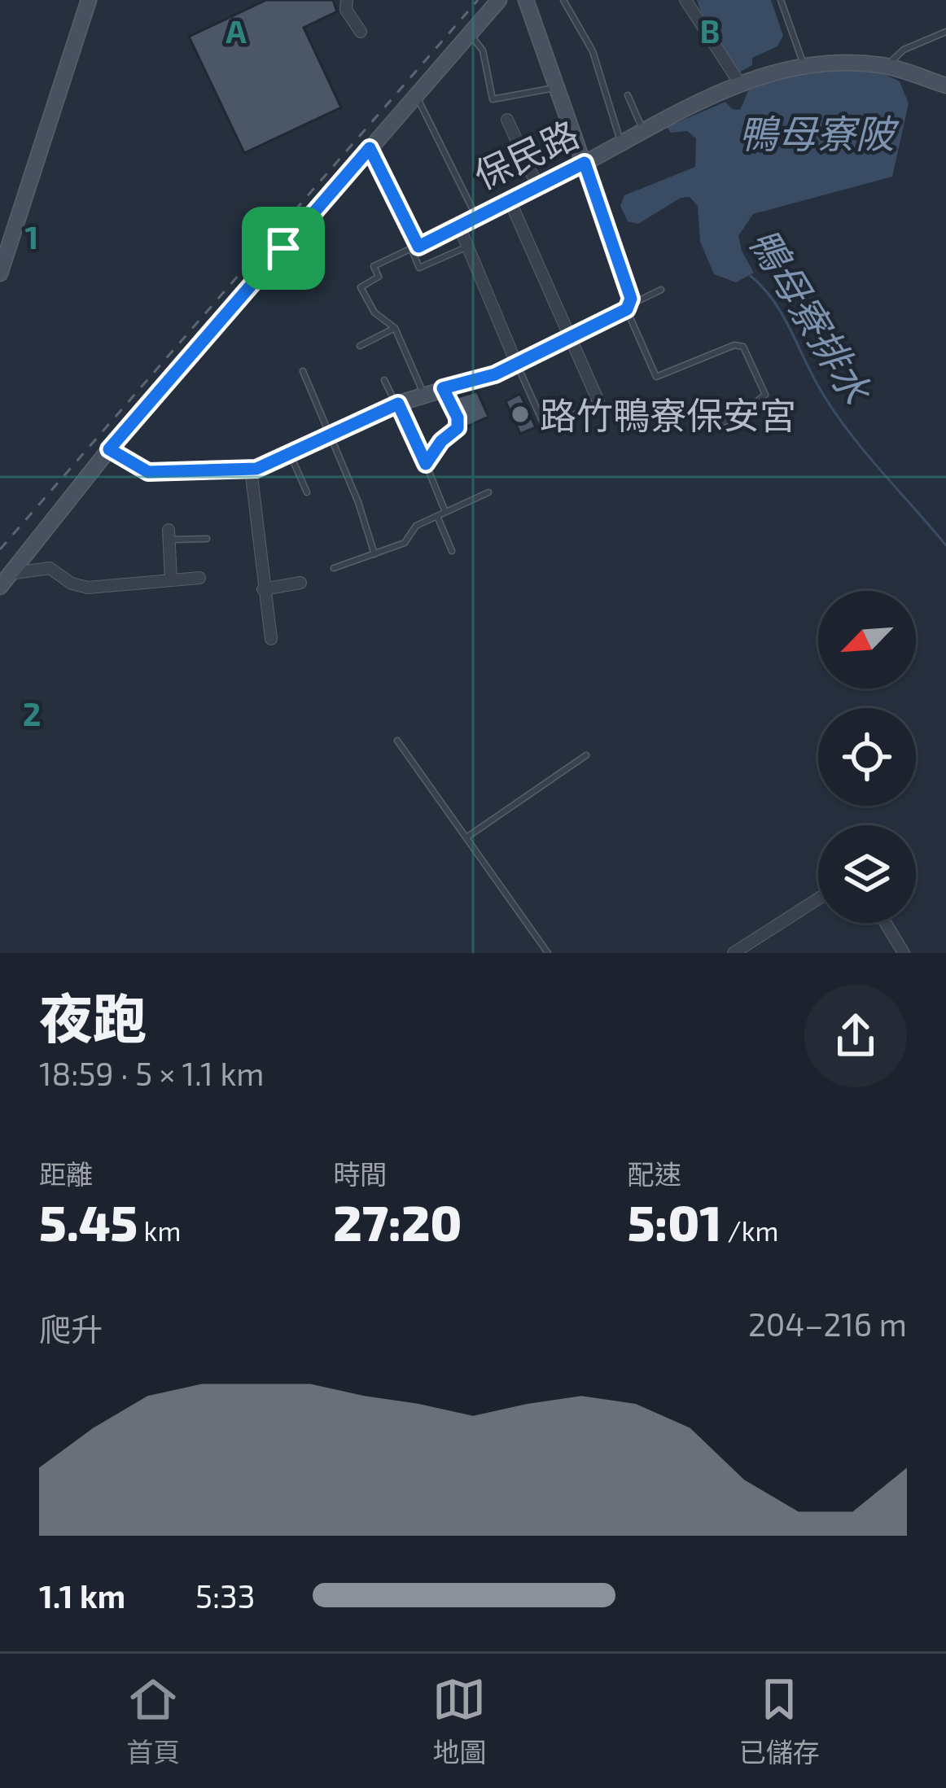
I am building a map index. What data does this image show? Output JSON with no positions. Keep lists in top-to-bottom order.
{
  "streets": {
    "street": ["保民路"]
  },
  "water": ["鴨母寮陂", "鴨母寮排水"],
  "places": ["路竹鴨寮保安宮"],
  "north": "bottom left",
  "page": {
    "heading": ["夜跑", "18:59 · 5 × 1.1 km"],
    "stats": [
      ["距離", "5.45 km"],
      ["時間", "27:20"],
      ["配速", "5:01 /km"]
    ],
    "chart": ["爬升", "204–216 m"],
    "list": [
      {
        "name": "1.1 km",
        "note": "5:33"
      }
    ],
    "tabs": ["首頁", "地圖", "已儲存"]
  },
  "grid": {
    "columns": ["A", "B"],
    "rows": ["1", "2"]
  }
}
